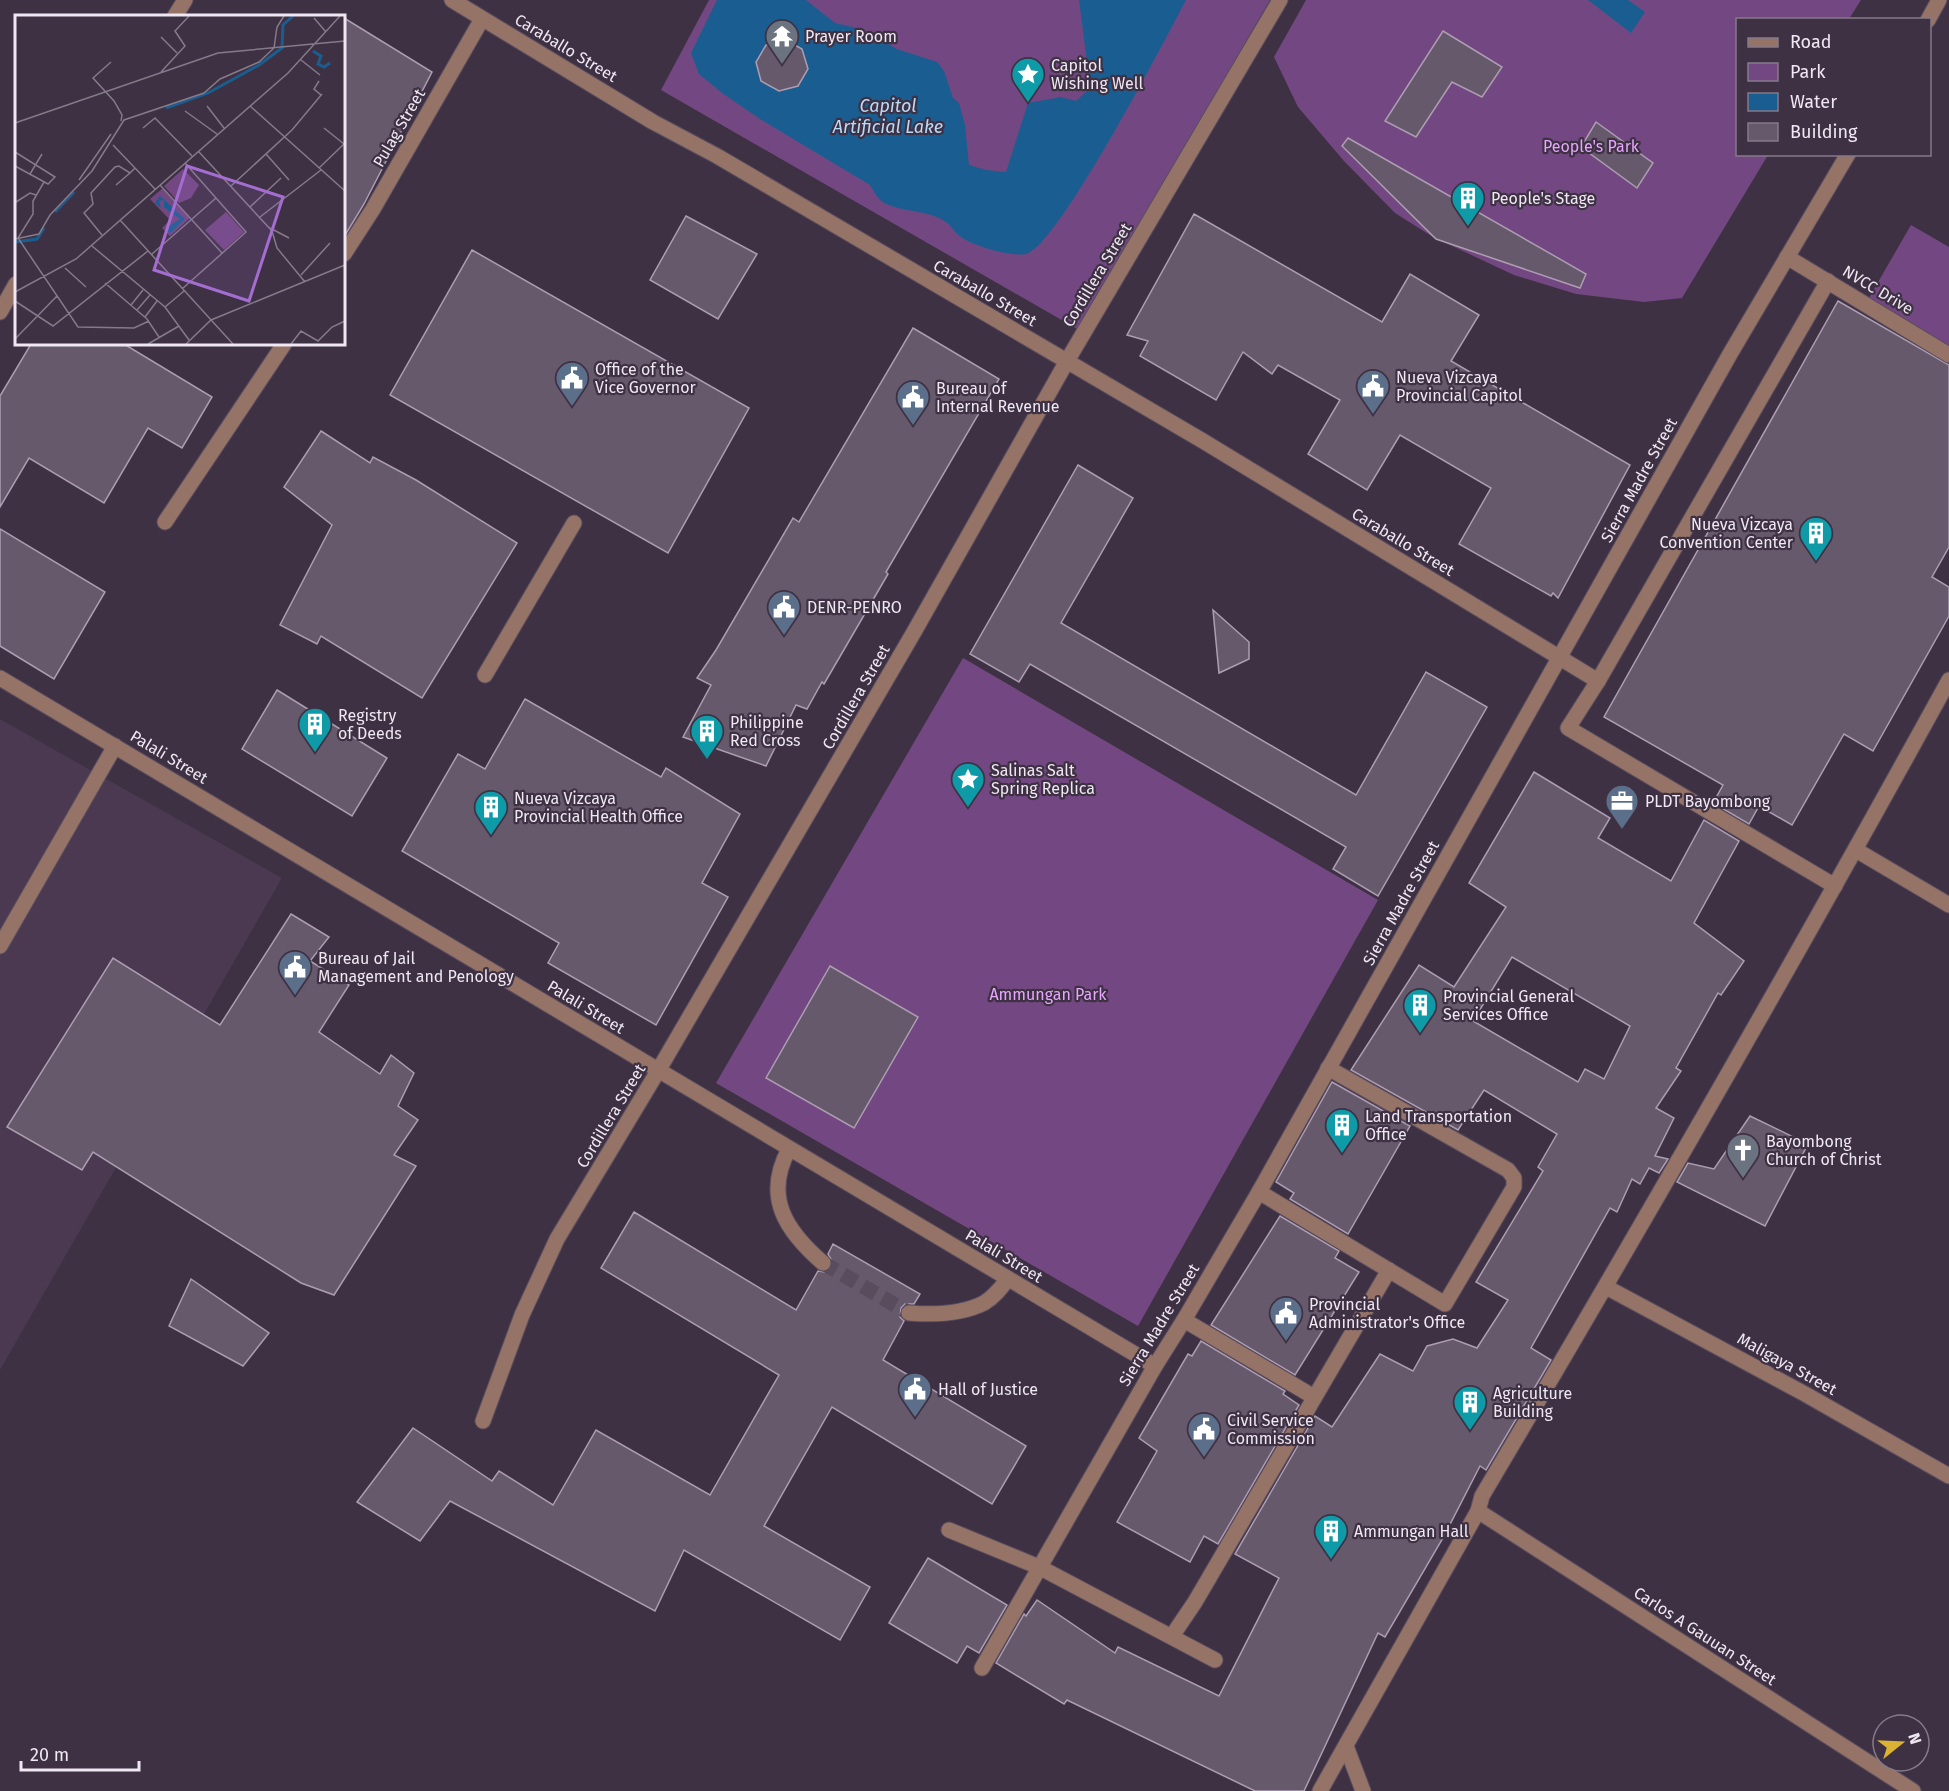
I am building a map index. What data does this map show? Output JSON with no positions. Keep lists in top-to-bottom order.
{
  "streets": {
    "street": [
      "Caraballo Street",
      "Pulag Street",
      "Cordillera Street",
      "NVCC Drive",
      "Sierra Madre Street",
      "Palali Street",
      "Maligaya Street",
      "Carlos A Gauuan Street"
    ]
  },
  "crossings": [
    ["Caraballo Street", "Pulag Street"],
    ["Caraballo Street", "Cordillera Street"],
    ["Caraballo Street", "Sierra Madre Street"],
    ["Cordillera Street", "Palali Street"],
    ["NVCC Drive", "Sierra Madre Street"],
    ["Sierra Madre Street", "Palali Street"]
  ],
  "water": ["Capitol Artificial Lake"],
  "parks": ["People's Park", "Ammungan Park"],
  "places": {
    "temple": ["Prayer Room"],
    "place": ["Capitol Wishing Well", "Salinas Salt Spring Replica"],
    "building": [
      "People's Stage",
      "Nueva Vizcaya Convention Center",
      "Registry of Deeds",
      "Philippine Red Cross",
      "Nueva Vizcaya Provincial Health Office",
      "Provincial General Services Office",
      "Land Transportation Office",
      "Agriculture Building",
      "Ammungan Hall"
    ],
    "public building": [
      "Office of the Vice Governor",
      "Nueva Vizcaya Provincial Capitol",
      "Bureau of Internal Revenue",
      "DENR-PENRO",
      "Bureau of Jail Management and Penology",
      "Provincial Administrator's Office",
      "Hall of Justice",
      "Civil Service Commission"
    ],
    "office": ["PLDT Bayombong"],
    "church": ["Bayombong Church of Christ"]
  },
  "legend": [
    "Road",
    "Park",
    "Water",
    "Building"
  ],
  "scale_bar": "20 m",
  "north": "right"
}
